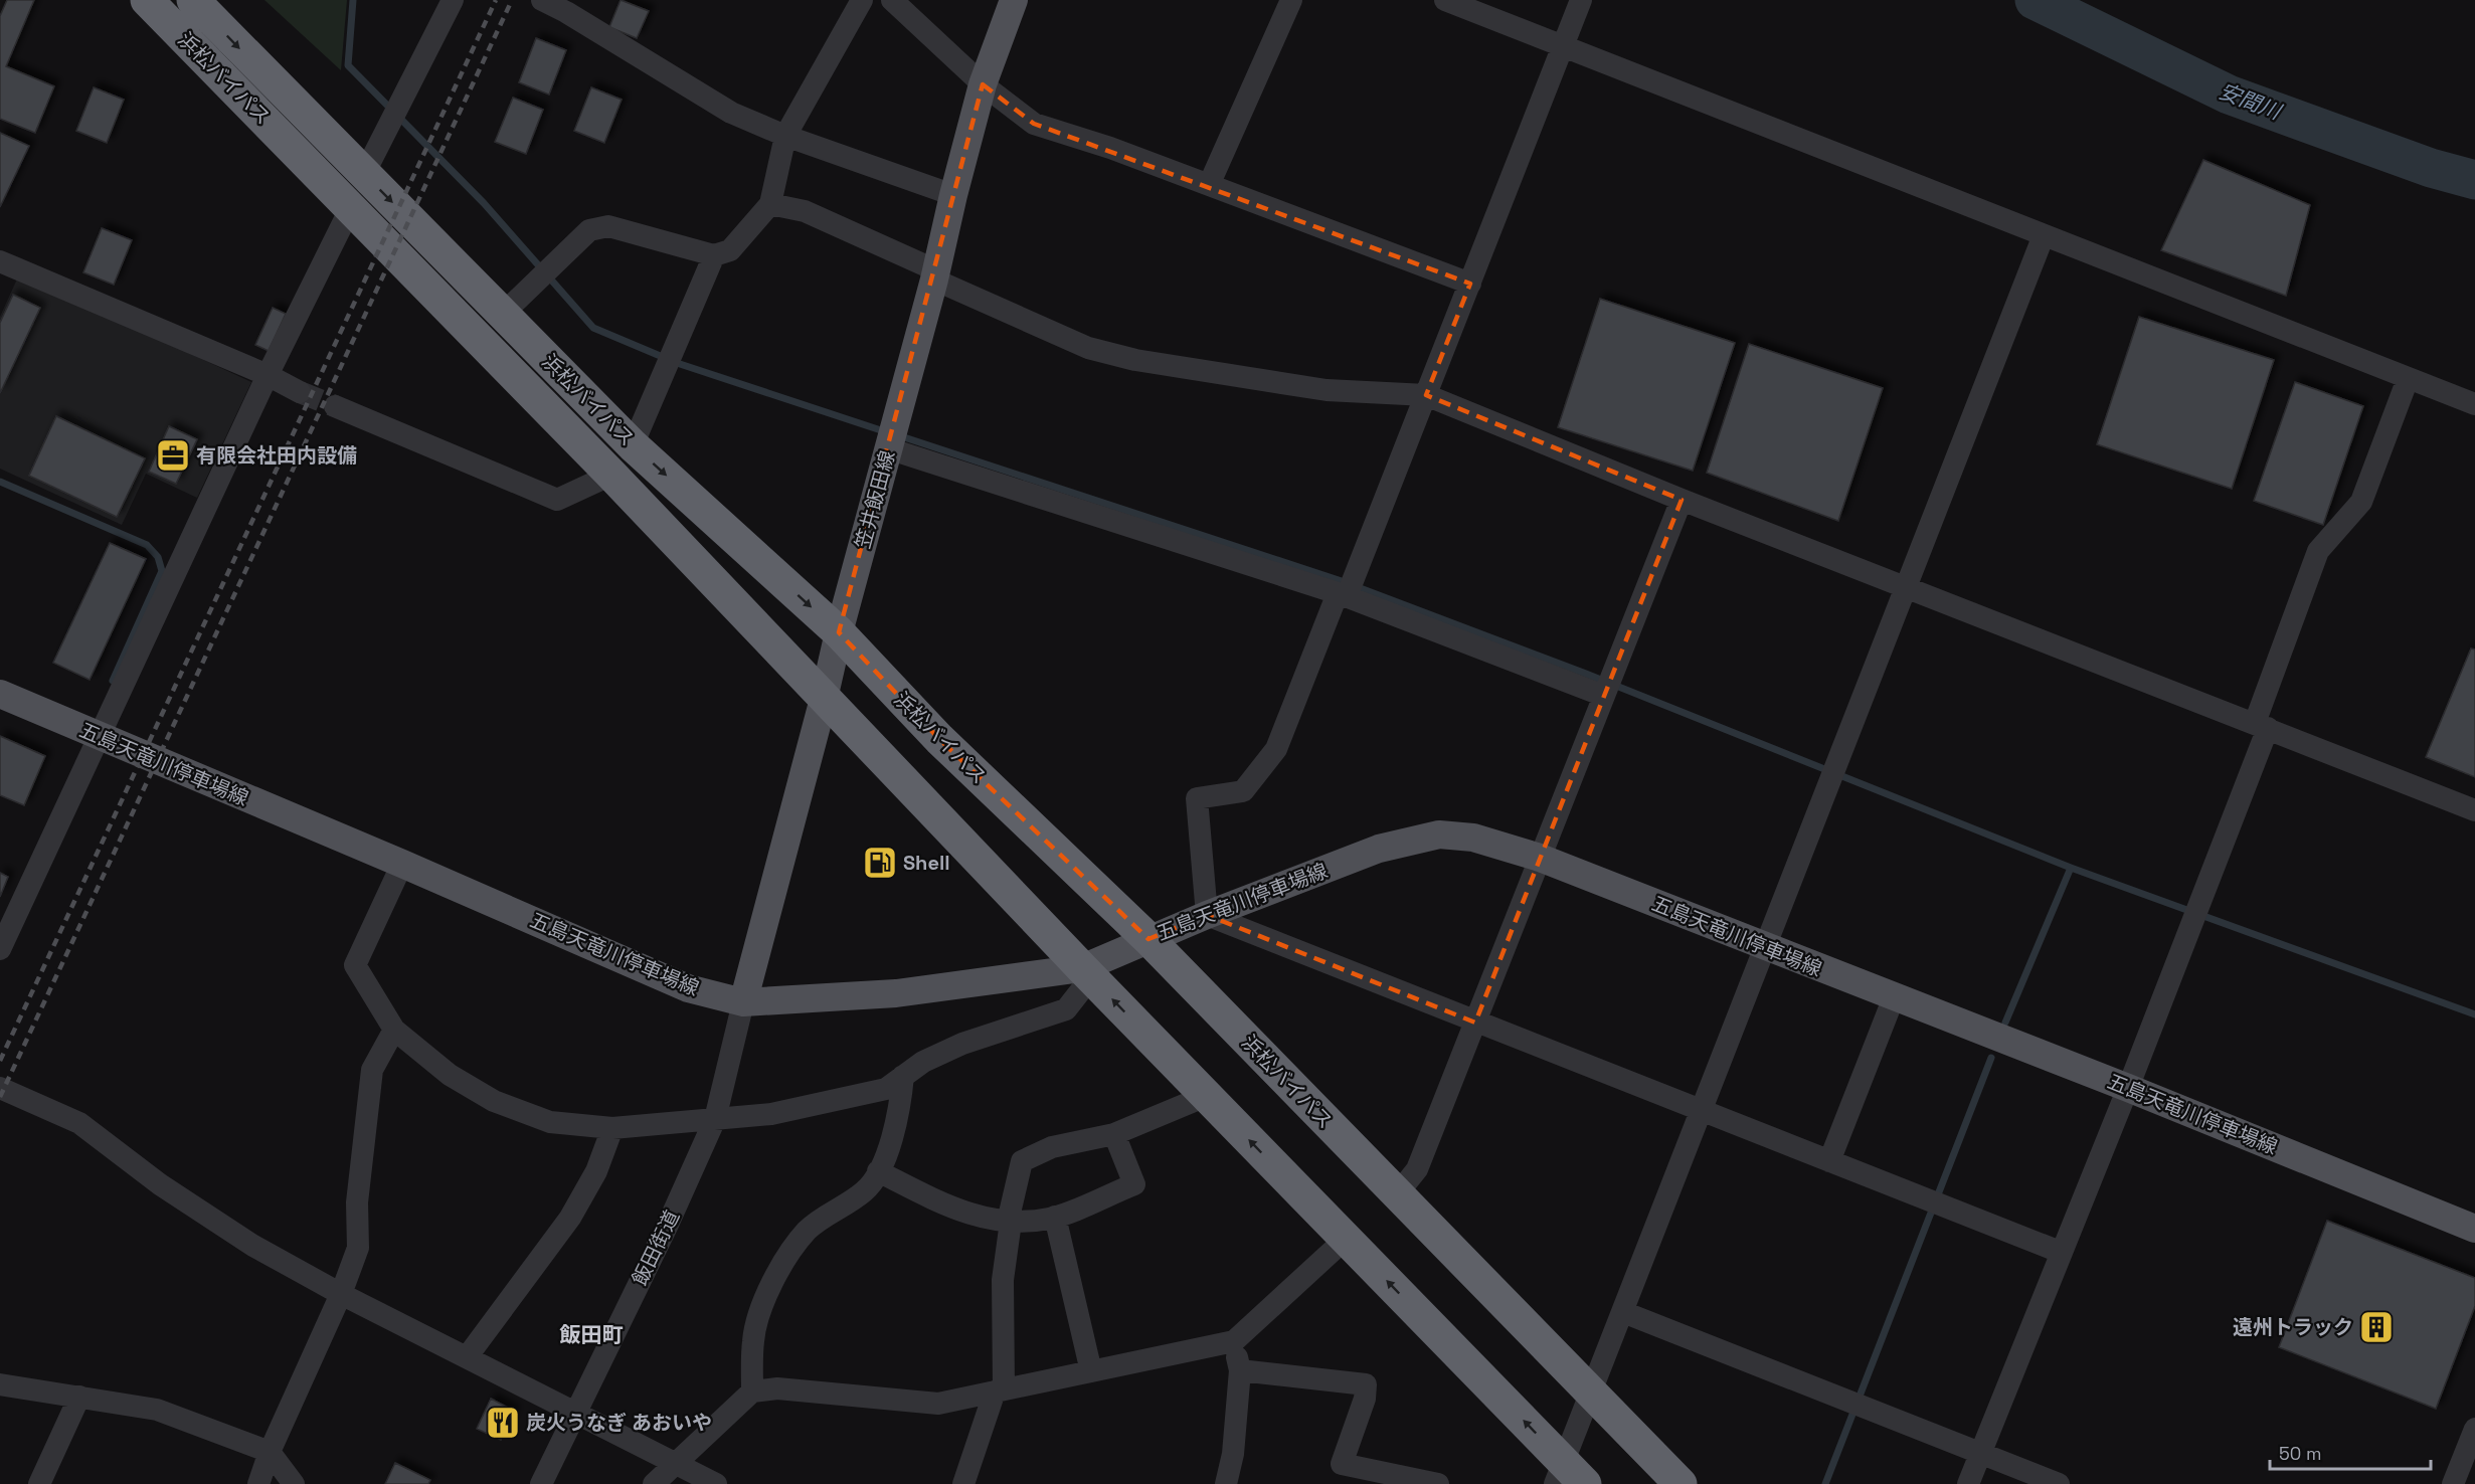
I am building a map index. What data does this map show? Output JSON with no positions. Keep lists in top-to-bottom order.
{
  "streets": {
    "highway": ["浜松バイパス"],
    "main road": ["笠井飯田線", "五島天竜川停車場線"],
    "street": ["飯田街道"]
  },
  "crossings": [
    ["浜松バイパス", "笠井飯田線"],
    ["浜松バイパス", "五島天竜川停車場線"],
    ["笠井飯田線", "五島天竜川停車場線"],
    ["笠井飯田線", "飯田街道"],
    ["五島天竜川停車場線", "飯田街道"]
  ],
  "districts": ["飯田町"],
  "water": ["安間川"],
  "places": {
    "office": ["有限会社田内設備"],
    "fuel station": ["Shell"],
    "building": ["遠州トラック"],
    "restaurant": ["炭火うなぎ あおいや"]
  },
  "scale_bar": "50 m"
}
